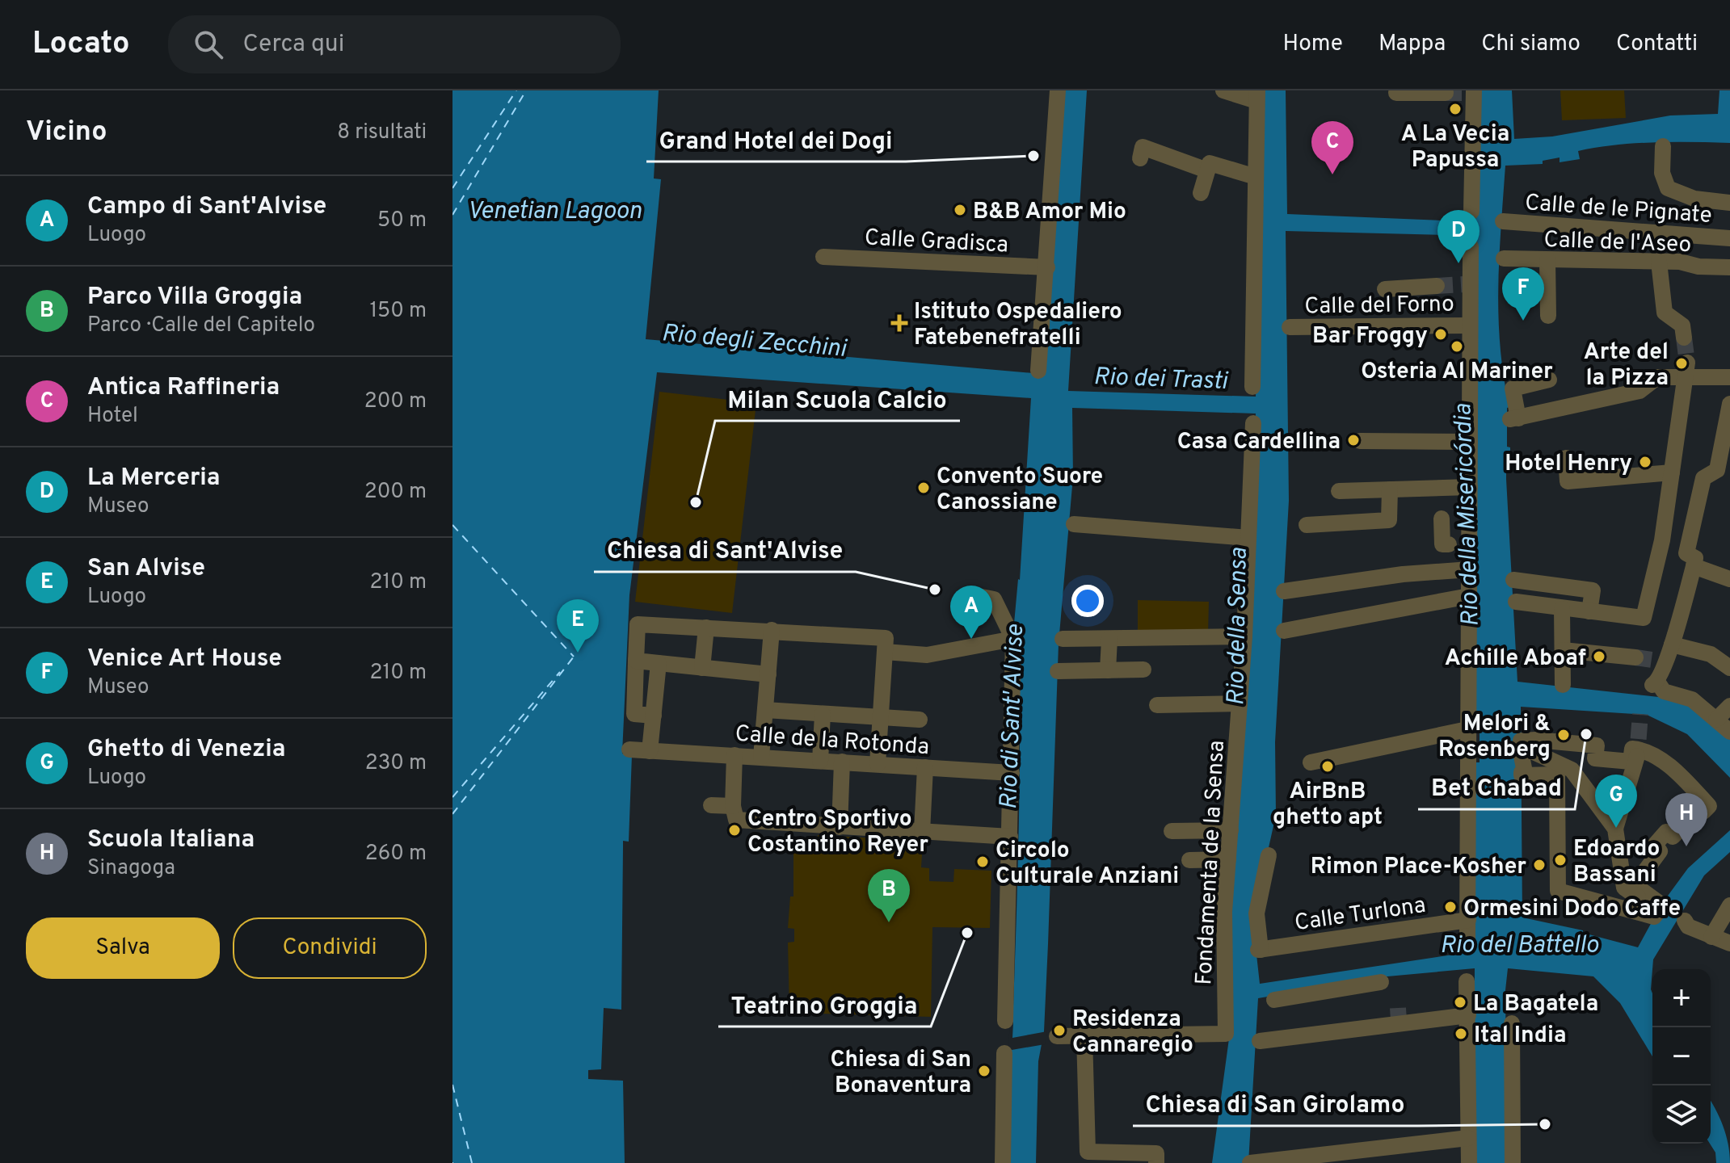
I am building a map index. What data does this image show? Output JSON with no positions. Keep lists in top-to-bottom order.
{
  "streets": {
    "street": [
      "Calle de le Pignate",
      "Calle Gradisca",
      "Calle de l'Aseo",
      "Calle del Forno",
      "Calle de la Rotonda",
      "Fondamenta de la Sensa",
      "Calle Turlona"
    ]
  },
  "water": [
    "Venetian Lagoon",
    "Rio degli Zecchini",
    "Rio dei Trasti",
    "Rio della Misericórdia",
    "Rio della Sensa",
    "Rio di Sant' Alvise",
    "Rio del Battello"
  ],
  "places": {
    "other": [
      "A La Vecia Papussa",
      "Grand Hotel dei Dogi",
      "B&B Amor Mio",
      "Bar Froggy",
      "Osteria Al Mariner",
      "Arte del la Pizza",
      "Casa Cardellina",
      "Hotel Henry",
      "Convento Suore Canossiane",
      "Milan Scuola Calcio",
      "Chiesa di Sant'Alvise",
      "Achille Aboaf",
      "Bet Chabad",
      "Melori & Rosenberg",
      "AirBnB ghetto apt",
      "Centro Sportivo Costantino Reyer",
      "Edoardo Bassani",
      "Circolo Culturale Anziani",
      "Rimon Place-Kosher",
      "Ormesini Dodo Caffe",
      "Teatrino Groggia",
      "La Bagatela",
      "Residenza Cannaregio",
      "Ital India",
      "Chiesa di San Bonaventura",
      "Chiesa di San Girolamo"
    ],
    "health": ["Istituto Ospedaliero Fatebenefratelli"]
  },
  "page": {
    "header": "Locato",
    "search": "Cerca qui",
    "nav": [
      "Home",
      "Mappa",
      "Chi siamo",
      "Contatti"
    ],
    "heading": ["Vicino", "8 risultati"],
    "pins": [
      "C",
      "D",
      "F",
      "A",
      "E",
      "G",
      "H",
      "B"
    ],
    "list": [
      {
        "mark": "A",
        "name": "Campo di Sant'Alvise",
        "note": "Luogo",
        "value": "50 m"
      },
      {
        "mark": "B",
        "name": "Parco Villa Groggia",
        "note": "Parco · Calle del Capitelo",
        "value": "150 m"
      },
      {
        "mark": "C",
        "name": "Antica Raffineria",
        "note": "Hotel",
        "value": "200 m"
      },
      {
        "mark": "D",
        "name": "La Merceria",
        "note": "Museo",
        "value": "200 m"
      },
      {
        "mark": "E",
        "name": "San Alvise",
        "note": "Luogo",
        "value": "210 m"
      },
      {
        "mark": "F",
        "name": "Venice Art House",
        "note": "Museo",
        "value": "210 m"
      },
      {
        "mark": "G",
        "name": "Ghetto di Venezia",
        "note": "Luogo",
        "value": "230 m"
      },
      {
        "mark": "H",
        "name": "Scuola Italiana",
        "note": "Sinagoga",
        "value": "260 m"
      }
    ],
    "buttons": ["Salva", "Condividi"],
    "map_buttons": ["+", "−"]
  }
}
